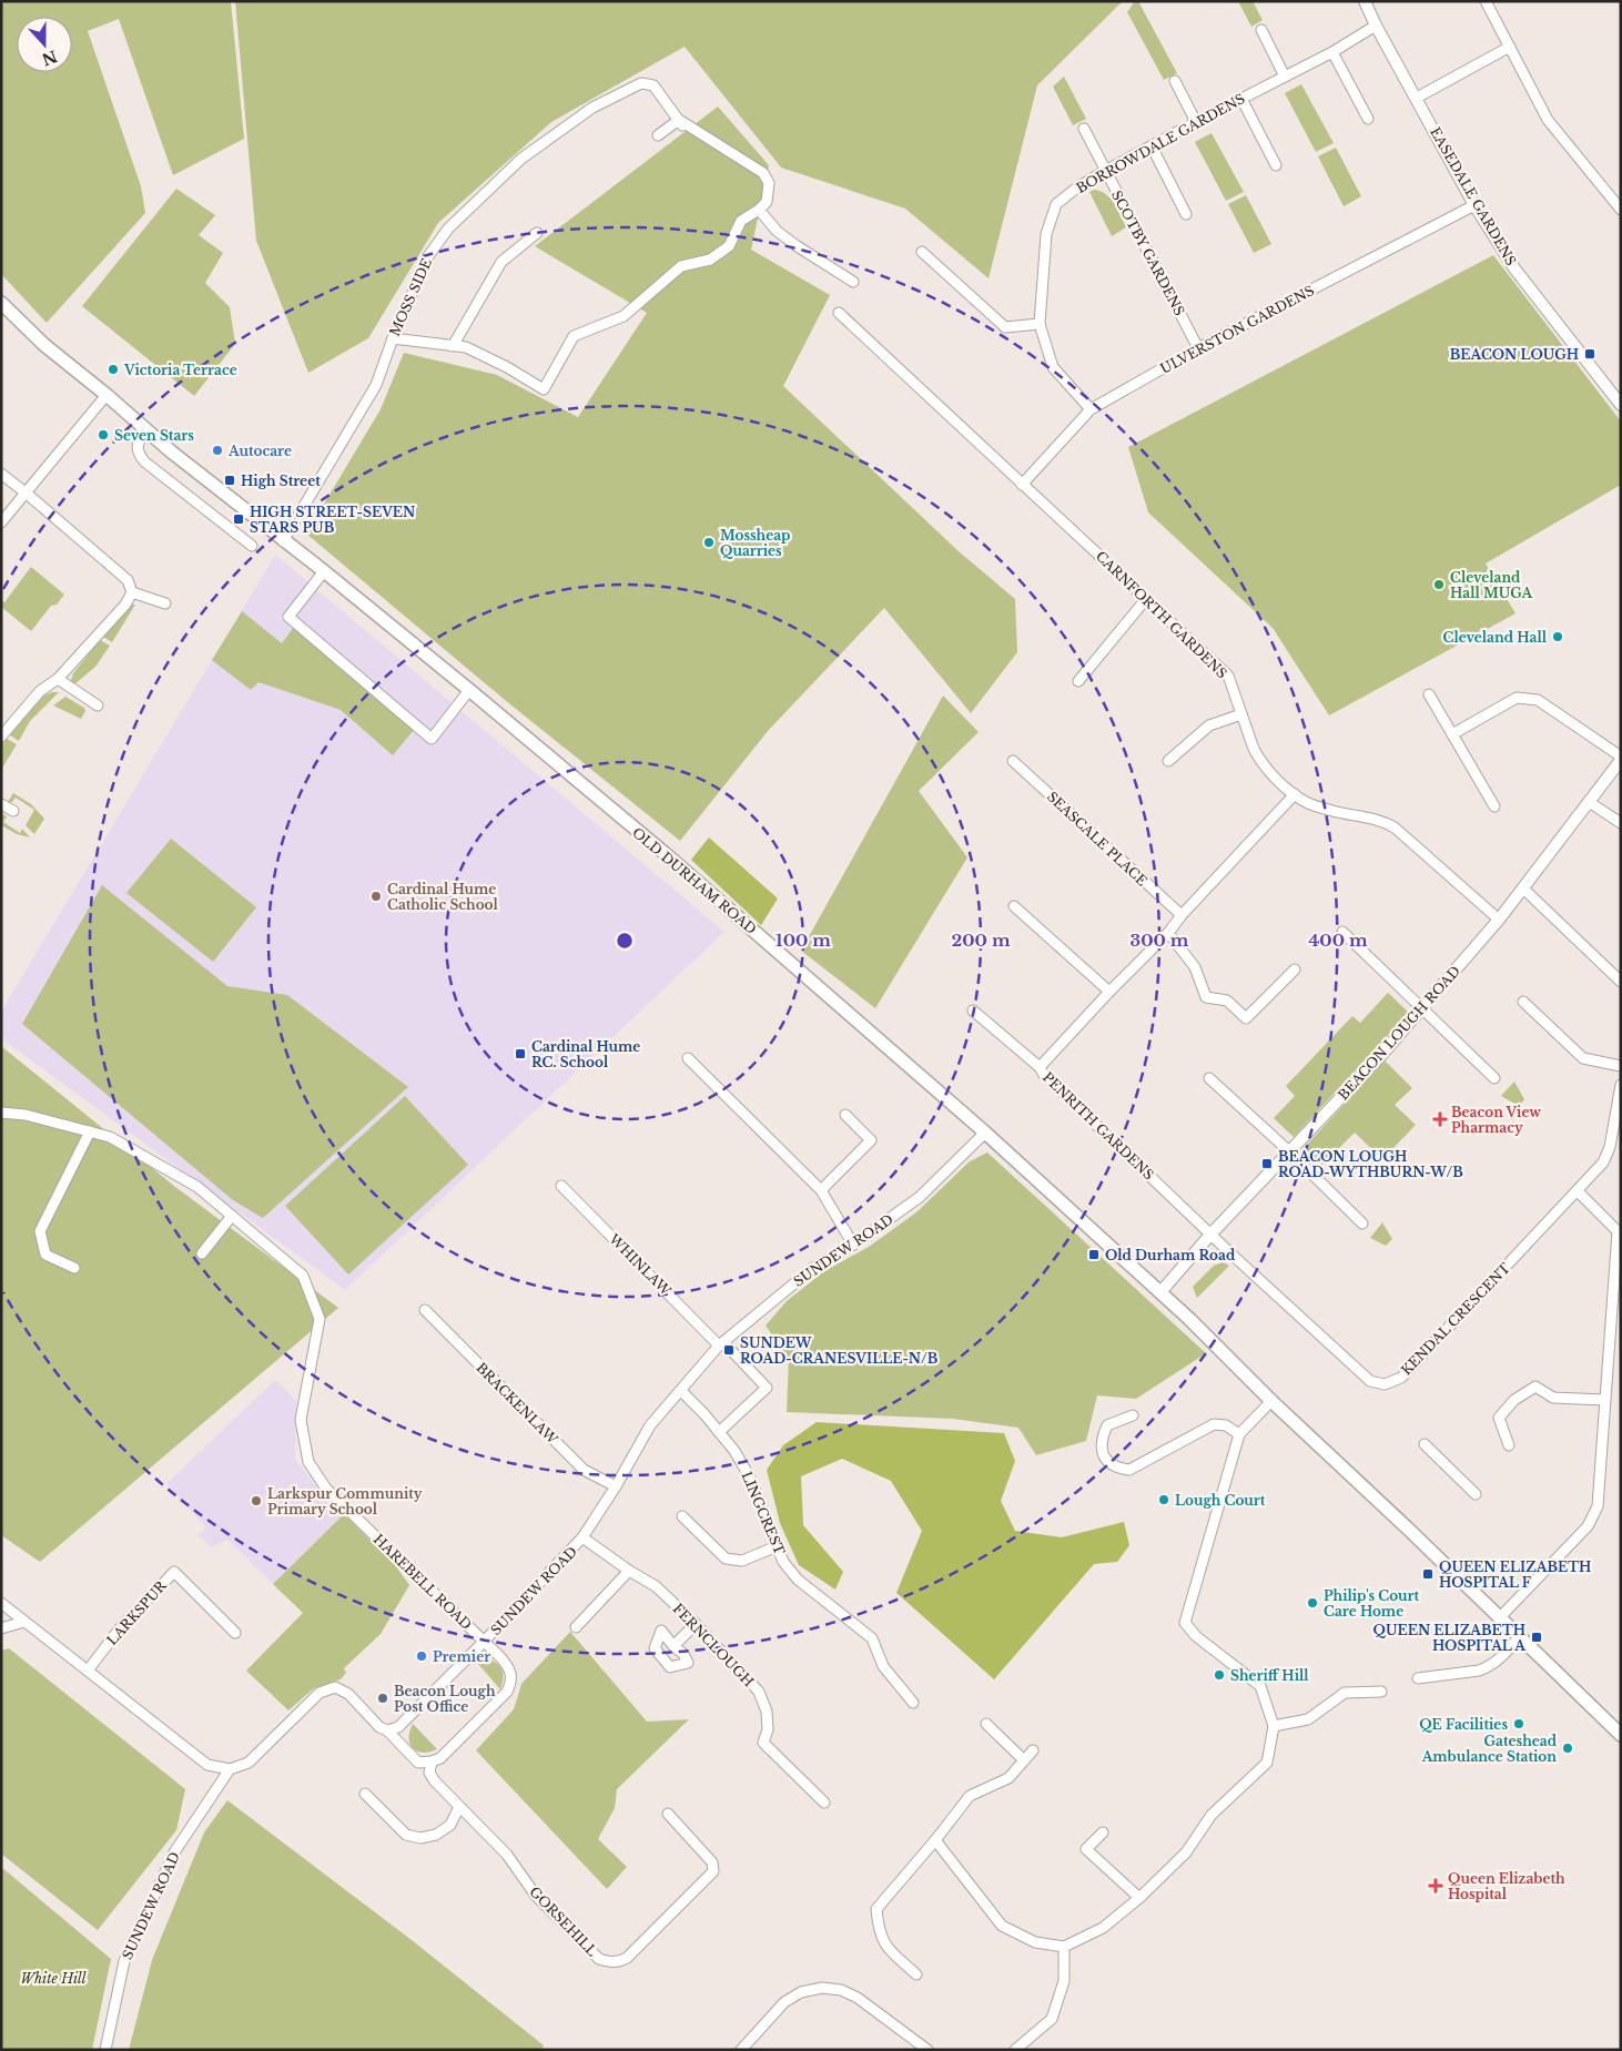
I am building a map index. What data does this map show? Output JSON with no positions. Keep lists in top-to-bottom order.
{
  "streets": {
    "main road": ["OLD DURHAM ROAD"],
    "street": [
      "BORROWDALE GARDENS",
      "EASEDALE GARDENS",
      "SCOTBY GARDENS",
      "MOSS SIDE",
      "ULVERSTON GARDENS",
      "CARNFORTH GARDENS",
      "SEASCALE PLACE",
      "BEACON LOUGH ROAD",
      "PENRITH GARDENS",
      "SUNDEW ROAD",
      "WHINLAW",
      "KENDAL CRESCENT",
      "BRACKENLAW",
      "LINGCREST",
      "HAREBELL ROAD",
      "LARKSPUR",
      "FERNCLOUGH",
      "GORSEHILL"
    ]
  },
  "crossings": [
    ["BORROWDALE GARDENS", "EASEDALE GARDENS"],
    ["BORROWDALE GARDENS", "SCOTBY GARDENS"],
    ["BORROWDALE GARDENS", "ULVERSTON GARDENS"],
    ["EASEDALE GARDENS", "ULVERSTON GARDENS"],
    ["SCOTBY GARDENS", "ULVERSTON GARDENS"],
    ["MOSS SIDE", "OLD DURHAM ROAD"],
    ["ULVERSTON GARDENS", "CARNFORTH GARDENS"],
    ["CARNFORTH GARDENS", "BEACON LOUGH ROAD"],
    ["CARNFORTH GARDENS", "PENRITH GARDENS"],
    ["SEASCALE PLACE", "PENRITH GARDENS"],
    ["OLD DURHAM ROAD", "BEACON LOUGH ROAD"],
    ["OLD DURHAM ROAD", "SUNDEW ROAD"],
    ["BEACON LOUGH ROAD", "PENRITH GARDENS"],
    ["BEACON LOUGH ROAD", "KENDAL CRESCENT"],
    ["PENRITH GARDENS", "KENDAL CRESCENT"],
    ["SUNDEW ROAD", "WHINLAW"],
    ["SUNDEW ROAD", "BRACKENLAW"],
    ["SUNDEW ROAD", "LINGCREST"],
    ["SUNDEW ROAD", "HAREBELL ROAD"],
    ["SUNDEW ROAD", "FERNCLOUGH"],
    ["WHINLAW", "LINGCREST"],
    ["HAREBELL ROAD", "GORSEHILL"]
  ],
  "parks": ["White Hill"],
  "places": {
    "transit": [
      "BEACON LOUGH",
      "High Street",
      "HIGH STREET-SEVEN STARS PUB",
      "Cardinal Hume RC. School",
      "BEACON LOUGH ROAD-WYTHBURN-W/B",
      "Old Durham Road",
      "SUNDEW ROAD-CRANESVILLE-N/B",
      "QUEEN ELIZABETH HOSPITAL F",
      "QUEEN ELIZABETH HOSPITAL A"
    ],
    "other": [
      "Victoria Terrace",
      "Seven Stars",
      "Autocare",
      "Mossheap Quarries",
      "Cleveland Hall MUGA",
      "Cleveland Hall",
      "Cardinal Hume Catholic School",
      "Lough Court",
      "Larkspur Community Primary School",
      "Philip's Court Care Home",
      "Premier",
      "Sheriff Hill",
      "Beacon Lough Post Office",
      "QE Facilities",
      "Gateshead Ambulance Station"
    ],
    "health": ["Beacon View Pharmacy", "Queen Elizabeth Hospital"]
  },
  "north": "bottom",
  "rings": [
    "100 m",
    "200 m",
    "300 m",
    "400 m"
  ]
}
